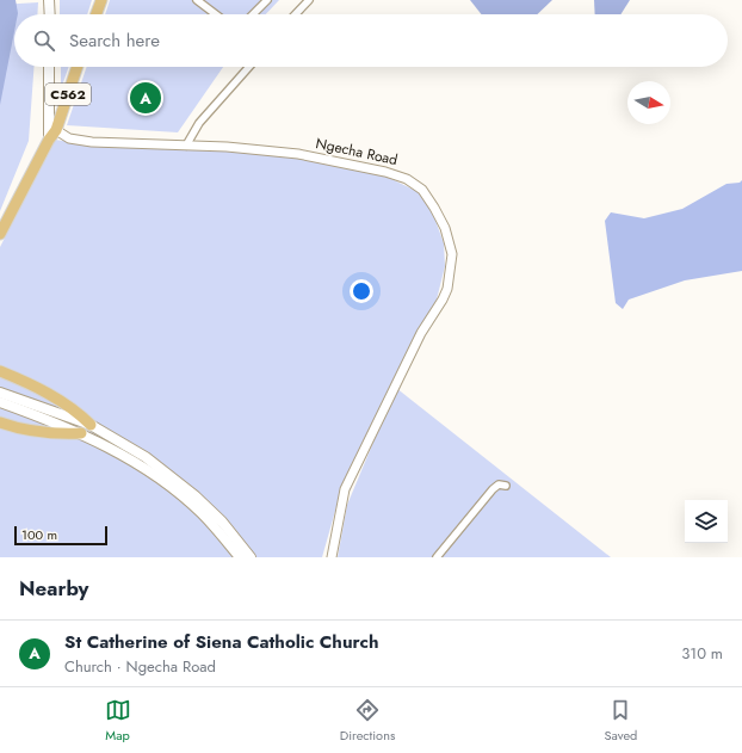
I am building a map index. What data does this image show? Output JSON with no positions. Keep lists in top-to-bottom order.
{
  "streets": {
    "main road": ["C562"],
    "street": ["Ngecha Road"]
  },
  "crossings": [
    ["C562", "Ngecha Road"]
  ],
  "scale_bar": "100 m",
  "north": "right",
  "page": {
    "search": "Search here",
    "pins": "A",
    "scale": "100 m",
    "heading": "Nearby",
    "list": [
      {
        "mark": "A",
        "name": "St Catherine of Siena Catholic Church",
        "note": "Church · Ngecha Road",
        "value": "310 m"
      }
    ],
    "nav": ["Map", "Directions", "Saved"]
  }
}
